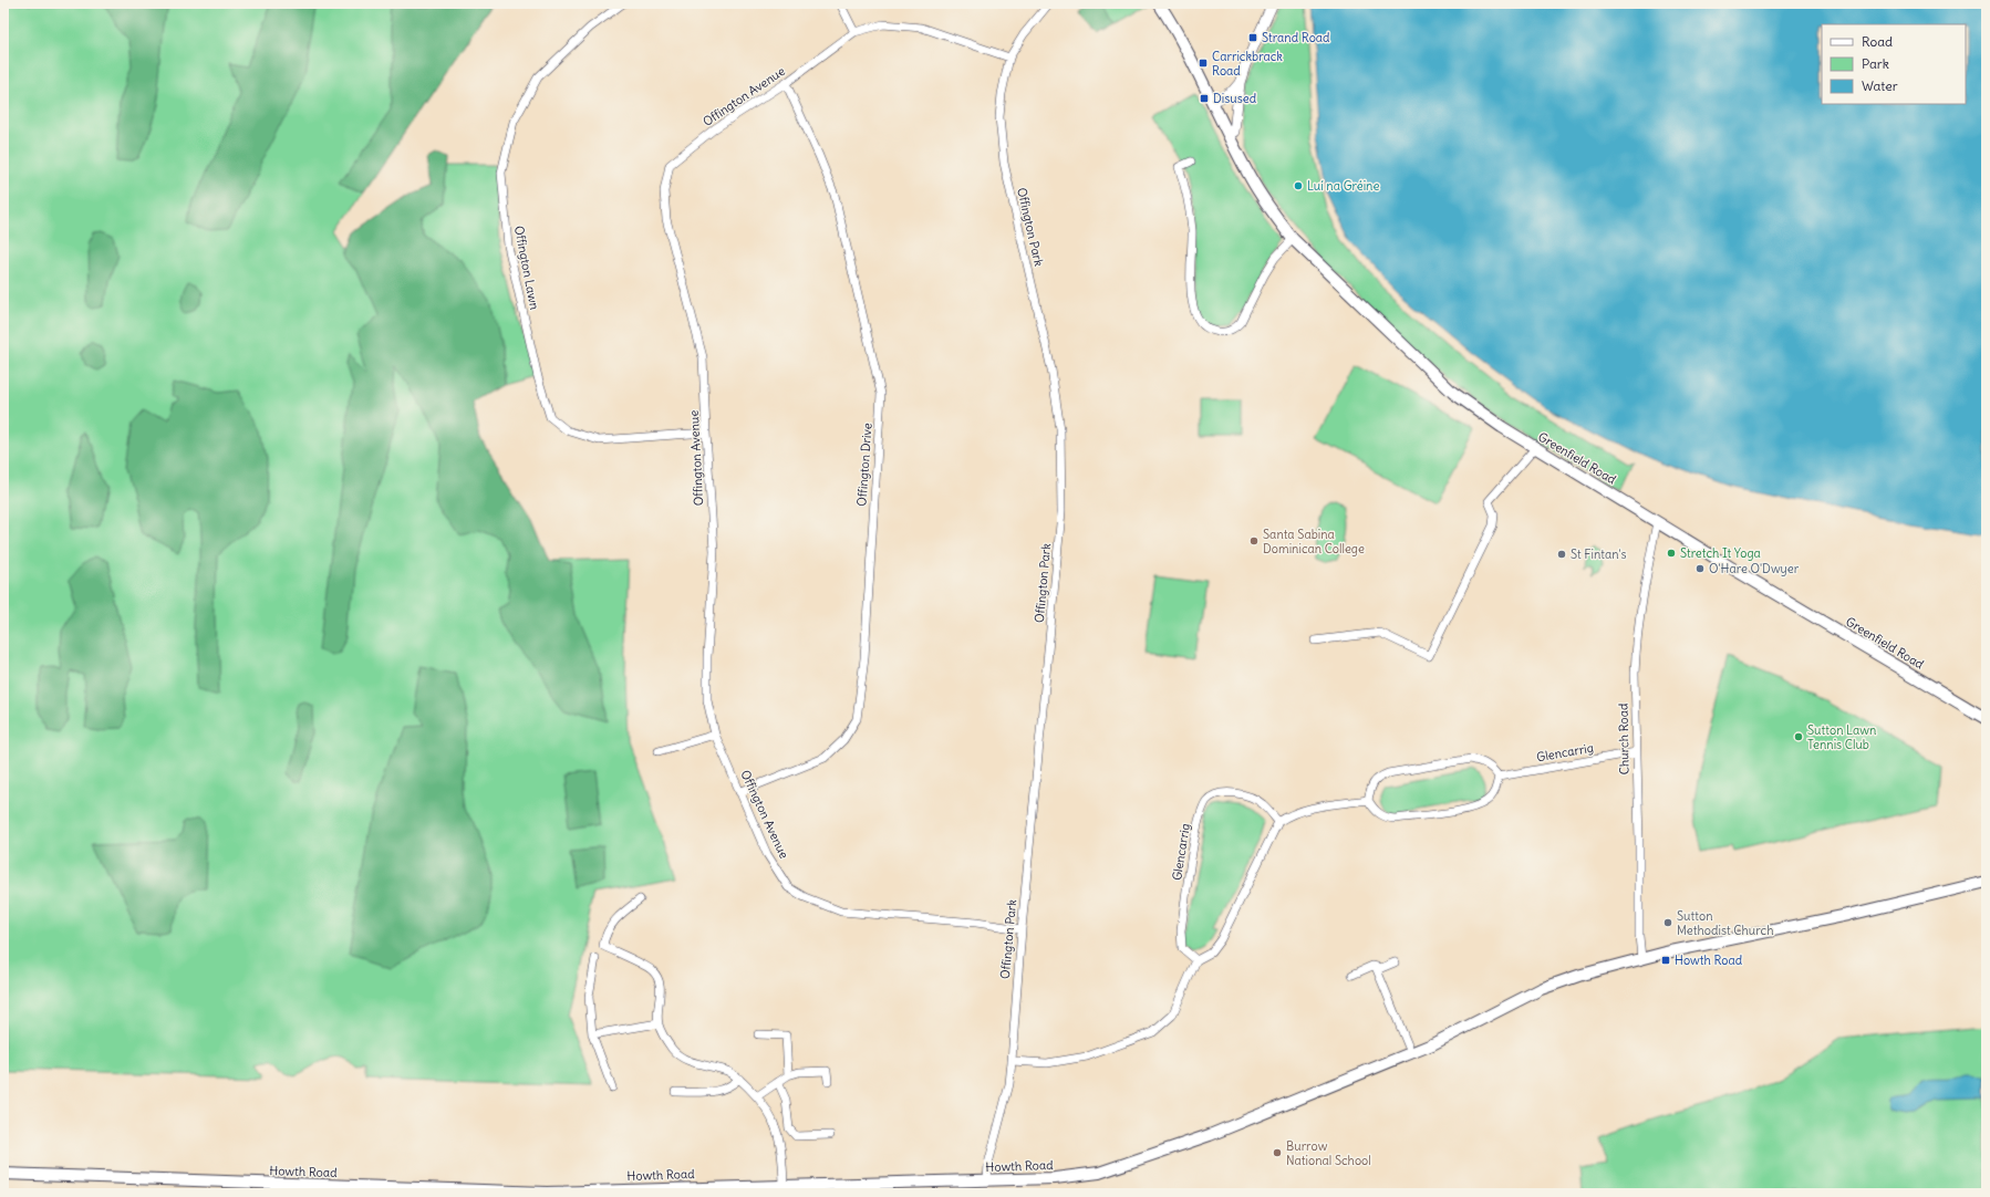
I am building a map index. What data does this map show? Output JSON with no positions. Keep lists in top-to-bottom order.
{
  "streets": {
    "main road": ["Greenfield Road", "Howth Road"],
    "street": [
      "Offington Avenue",
      "Offington Park",
      "Offington Lawn",
      "Offington Drive",
      "Church Road",
      "Glencarrig"
    ]
  },
  "crossings": [
    ["Offington Avenue", "Offington Park"],
    ["Offington Avenue", "Offington Lawn"],
    ["Offington Avenue", "Offington Drive"],
    ["Offington Park", "Howth Road"],
    ["Greenfield Road", "Church Road"],
    ["Church Road", "Glencarrig"],
    ["Church Road", "Howth Road"]
  ],
  "places": {
    "transit": [
      "Strand Road",
      "Carrickbrack Road",
      "Disused",
      "Howth Road"
    ],
    "other": [
      "Luí na Gréine",
      "Santa Sabina Dominican College",
      "Stretch It Yoga",
      "St Fintan's",
      "O'Hare O'Dwyer",
      "Sutton Lawn Tennis Club",
      "Sutton Methodist Church",
      "Burrow National School"
    ]
  },
  "legend": ["Road", "Park", "Water"]
}
